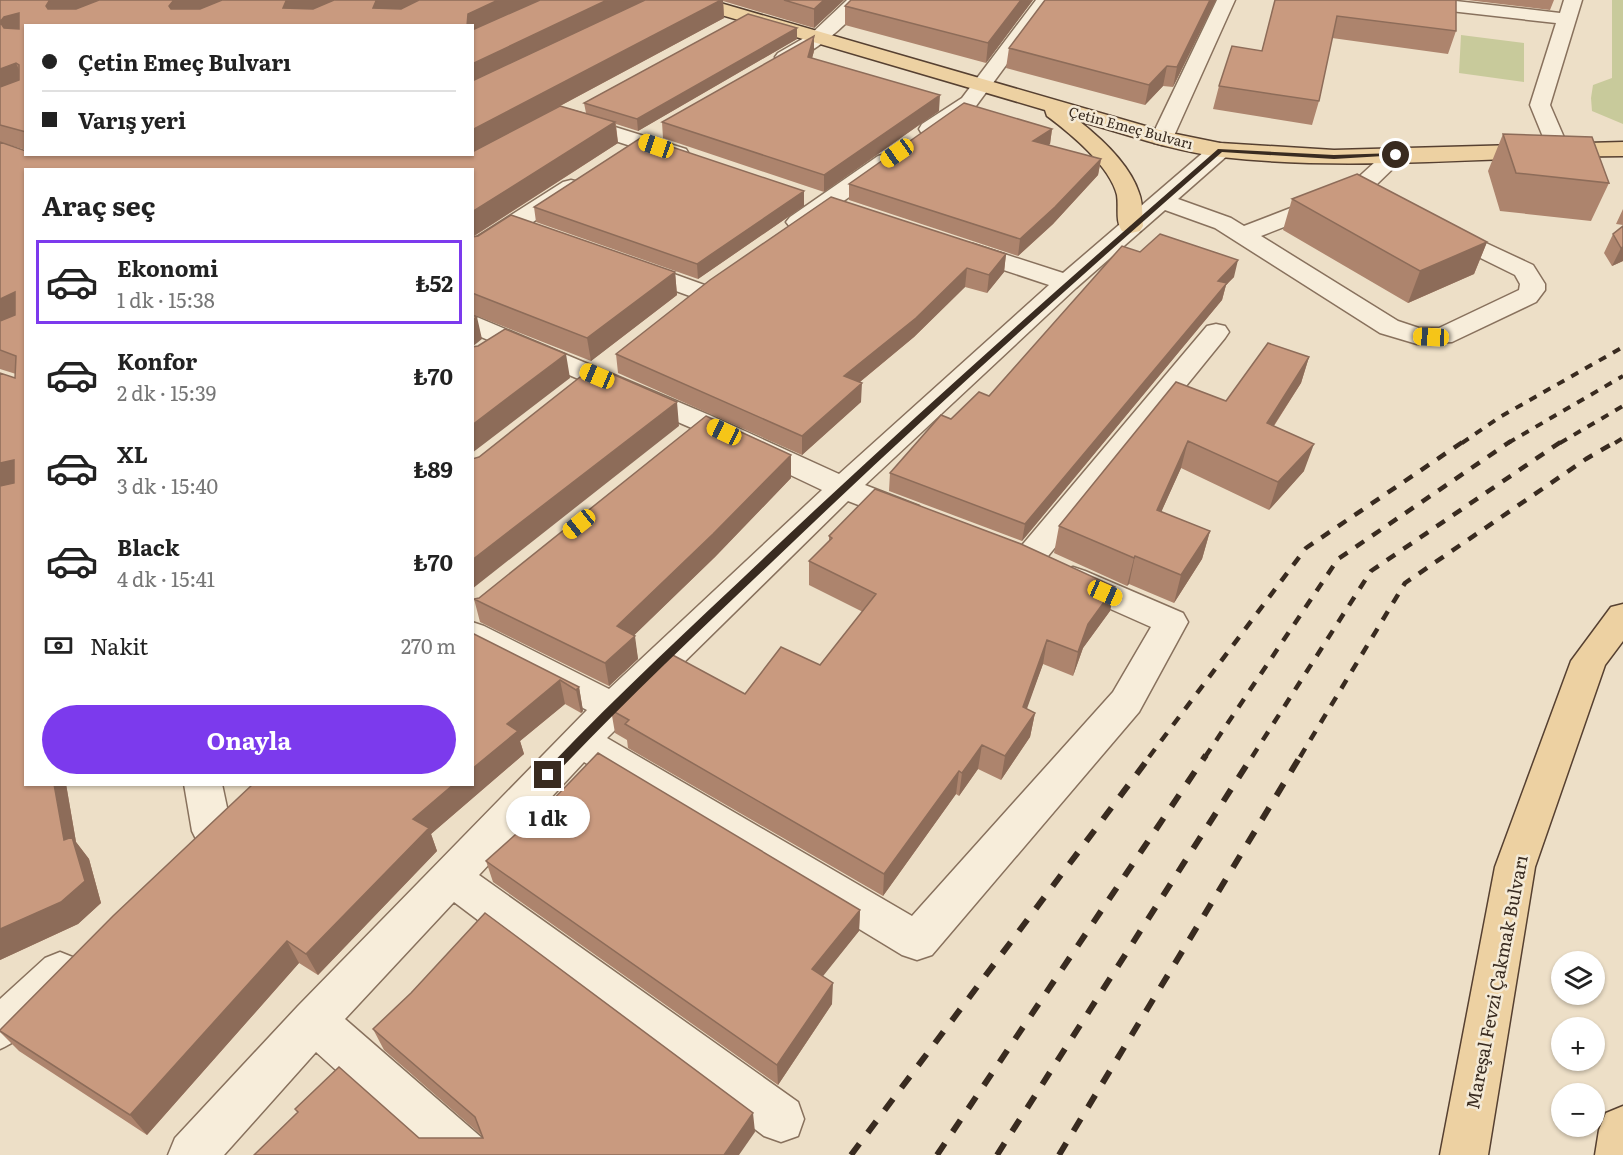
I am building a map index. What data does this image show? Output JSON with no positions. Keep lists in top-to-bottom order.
{
  "streets": {
    "main road": ["Çetin Emeç Bulvarı", "Mareşal Fevzi Çakmak Bulvarı"]
  },
  "page": {
    "banner": ["Çetin Emeç Bulvarı", "Varış yeri"],
    "heading": "Araç seç",
    "list": [
      {
        "name": "Ekonomi",
        "note": "1 dk · 15:38",
        "value": "₺52"
      },
      {
        "name": "Konfor",
        "note": "2 dk · 15:39",
        "value": "₺70"
      },
      {
        "name": "XL",
        "note": "3 dk · 15:40",
        "value": "₺89"
      },
      {
        "name": "Black",
        "note": "4 dk · 15:41",
        "value": "₺70"
      }
    ],
    "pay": ["Nakit", "270 m"],
    "buttons": "Onayla",
    "bubble": "1 dk",
    "map_buttons": ["+", "−"]
  }
}
